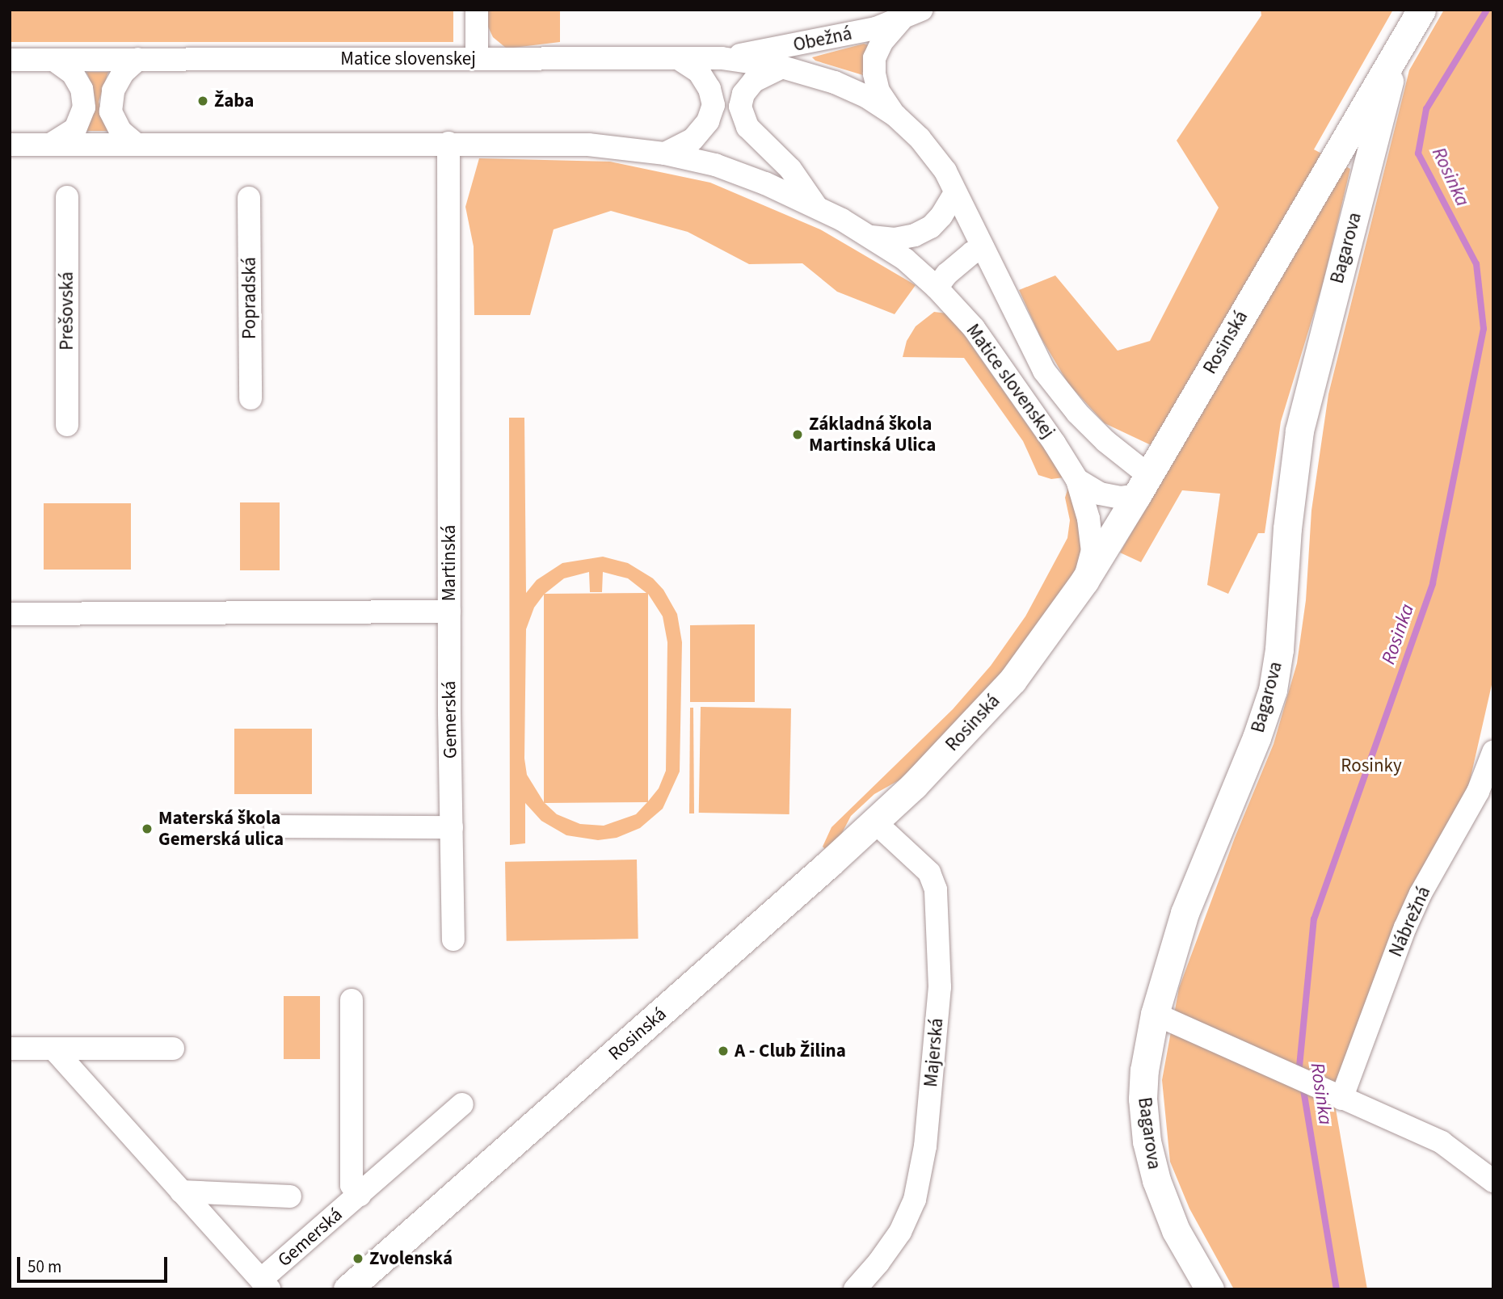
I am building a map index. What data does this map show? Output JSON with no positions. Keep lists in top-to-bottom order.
{
  "streets": {
    "street": [
      "Obežná",
      "Matice slovenskej",
      "Bagarova",
      "Popradská",
      "Prešovská",
      "Rosinská",
      "Martinská",
      "Gemerská",
      "Nábrežná",
      "Majerská"
    ]
  },
  "crossings": [
    ["Obežná", "Matice slovenskej"],
    ["Matice slovenskej", "Rosinská"],
    ["Matice slovenskej", "Martinská"],
    ["Bagarova", "Rosinská"],
    ["Rosinská", "Majerská"],
    ["Martinská", "Gemerská"]
  ],
  "water": ["Rosinka"],
  "parks": ["Rosinky"],
  "places": [
    "Žaba",
    "Základná škola Martinská Ulica",
    "Materská škola Gemerská ulica",
    "A - Club Žilina",
    "Zvolenská"
  ],
  "scale_bar": "50 m"
}
